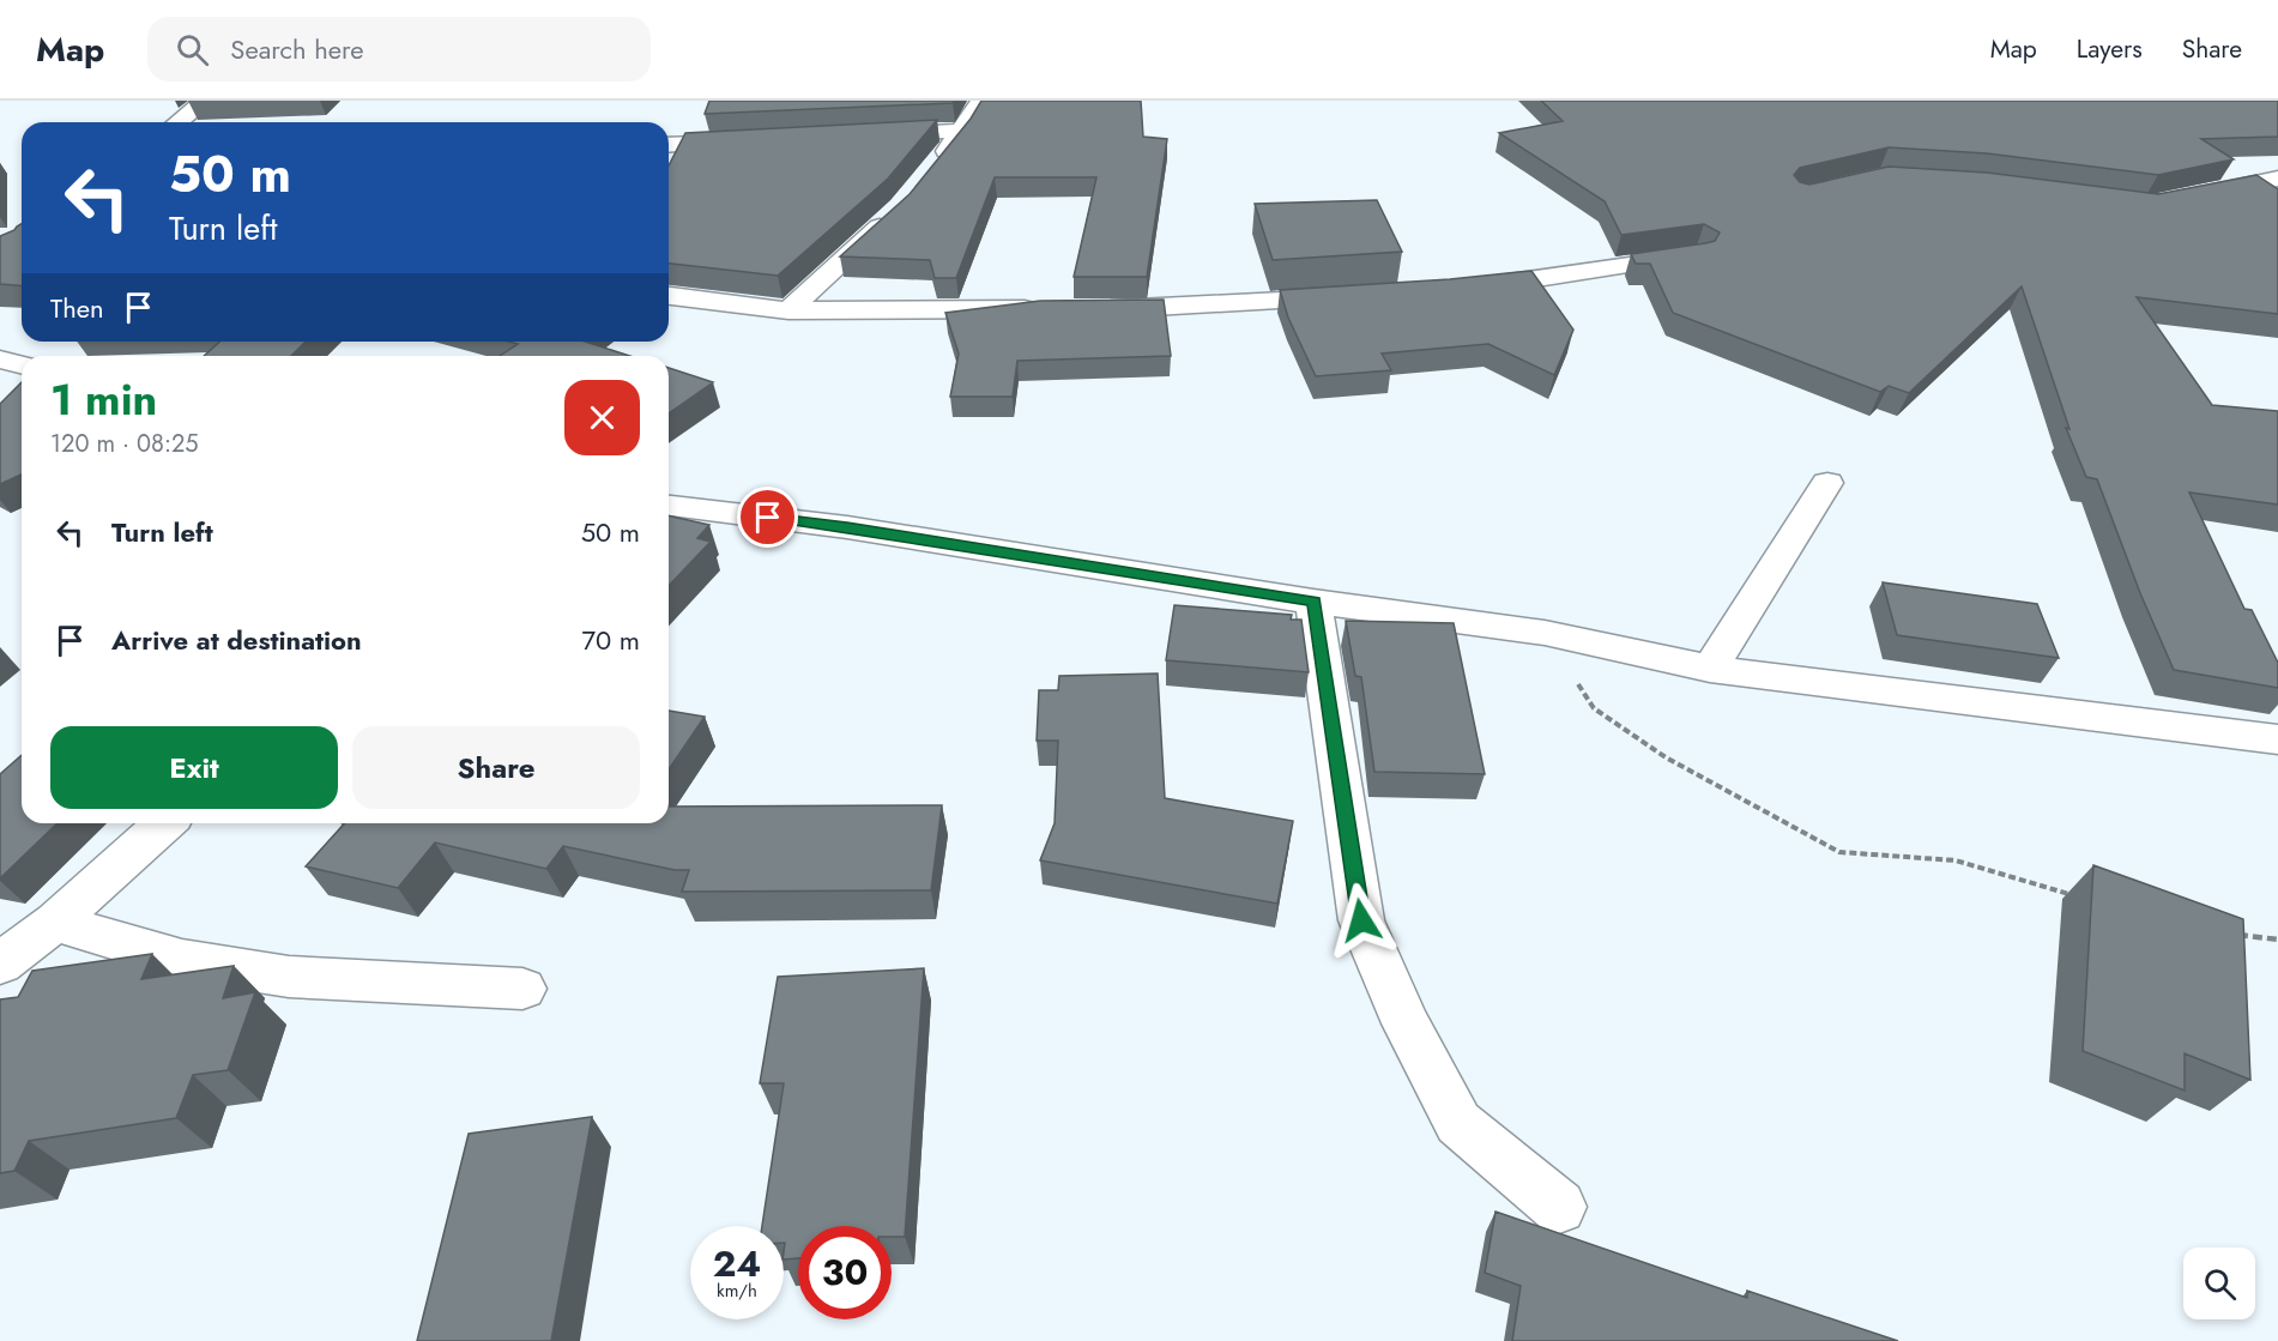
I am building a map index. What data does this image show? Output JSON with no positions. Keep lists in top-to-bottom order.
{
  "page": {
    "header": "Map",
    "search": "Search here",
    "nav": ["Map", "Layers", "Share"],
    "turn": ["50 m", "Turn left"],
    "then": "Then",
    "heading": ["1 min", "120 m · 08:25"],
    "list": [
      {
        "name": "Turn left",
        "value": "50 m"
      },
      {
        "name": "Arrive at destination",
        "value": "70 m"
      }
    ],
    "buttons": ["Exit", "Share"],
    "speed": "24 km/h",
    "limit": "30"
  }
}
